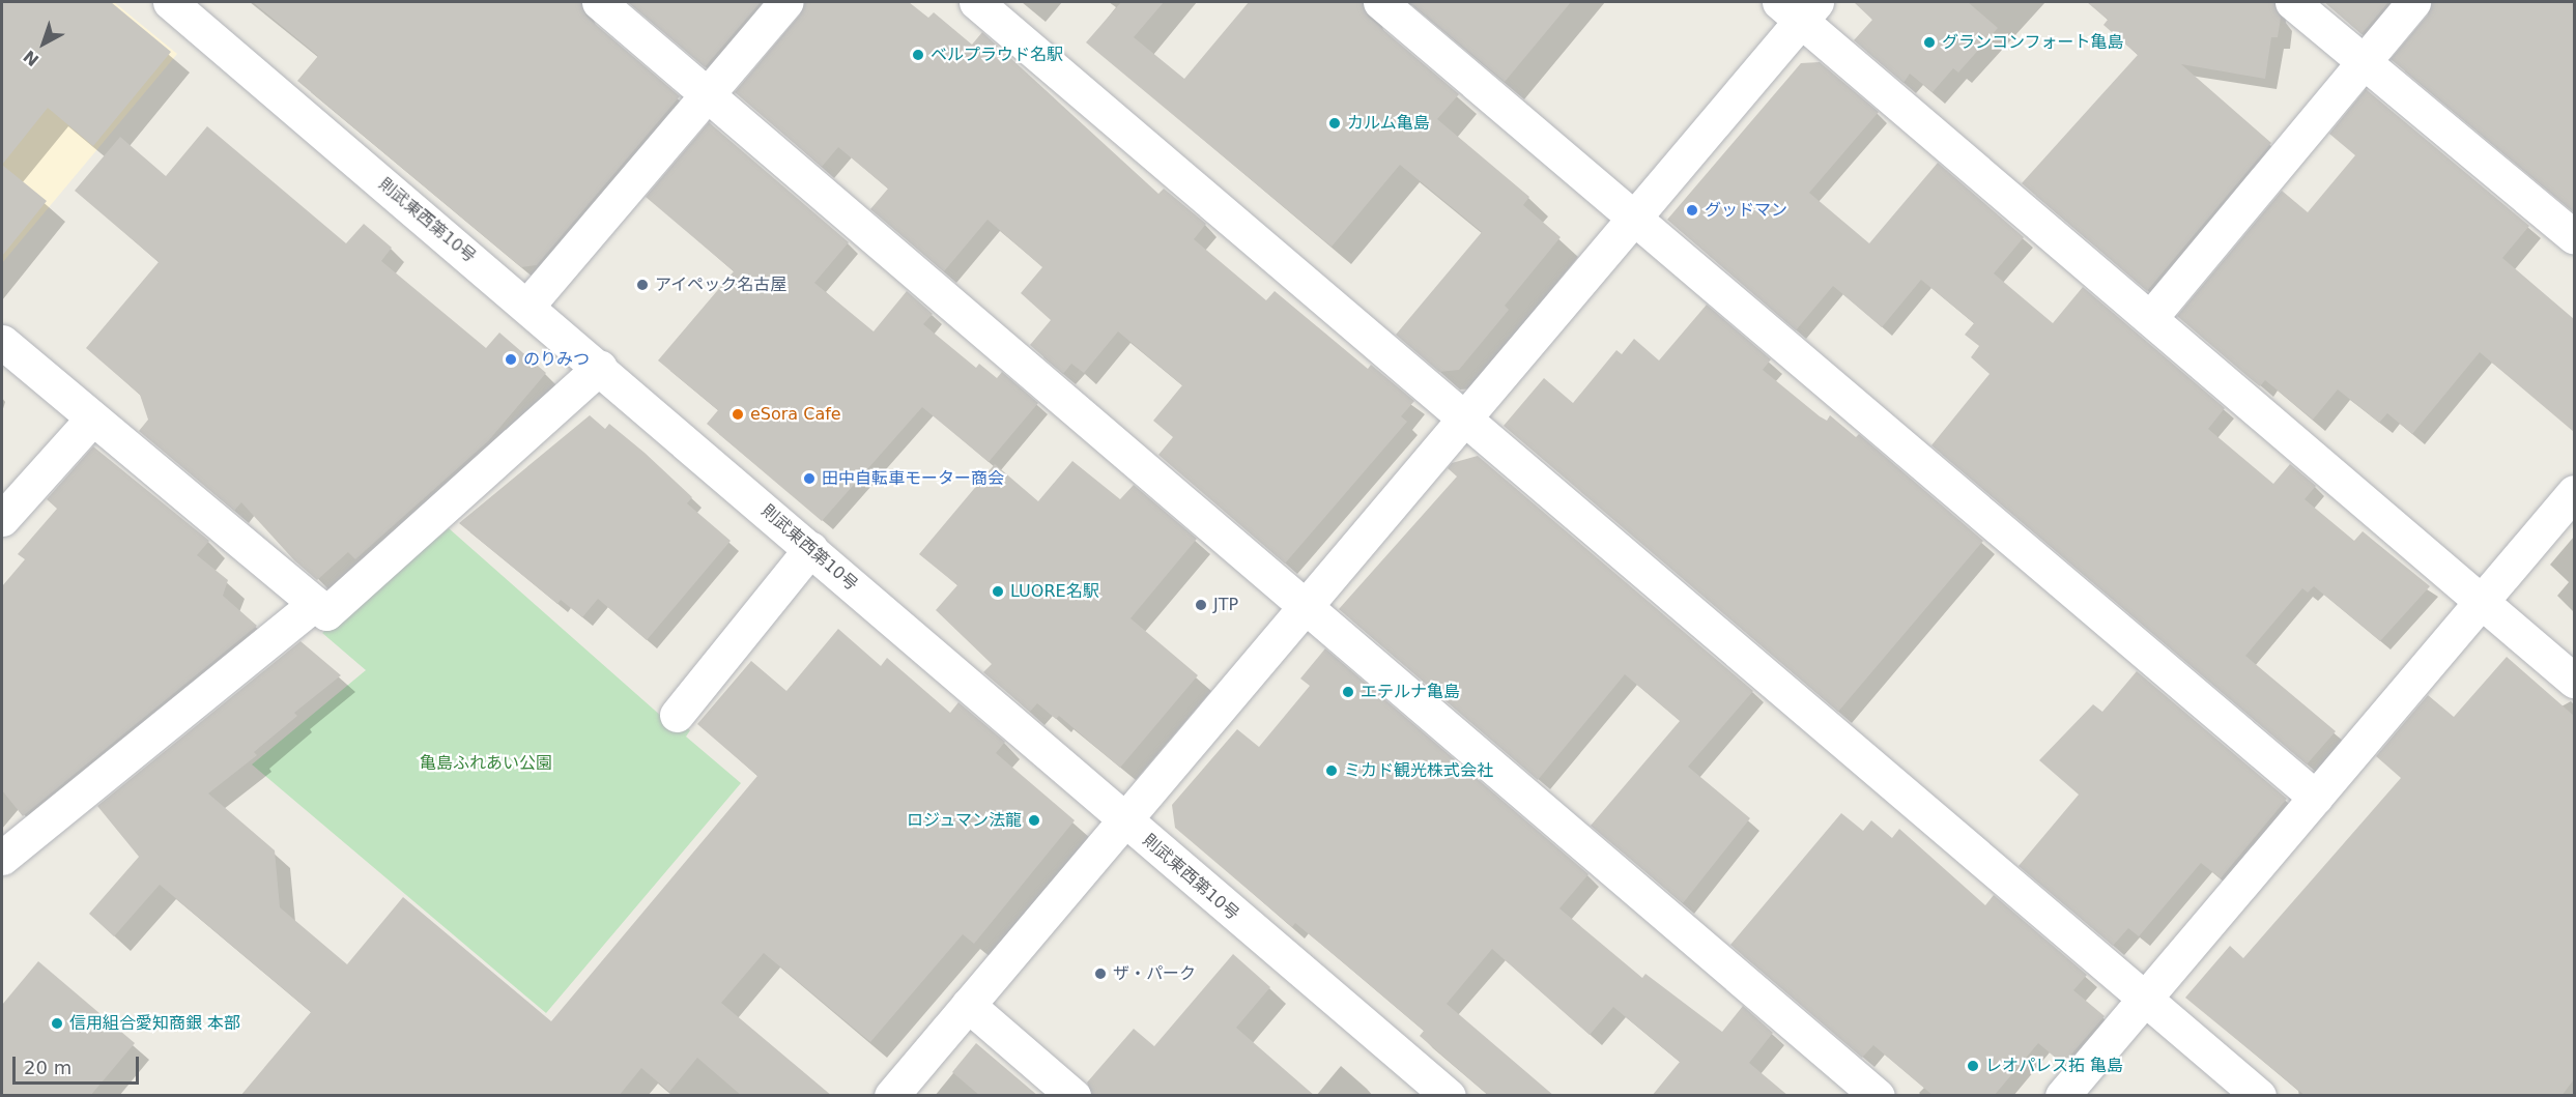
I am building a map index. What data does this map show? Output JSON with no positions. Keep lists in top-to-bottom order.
{
  "streets": {
    "street": ["則武東西第10号"]
  },
  "parks": ["亀島ふれあい公園"],
  "places": [
    "グランコンフォート亀島",
    "ベルプラウド名駅",
    "カルム亀島",
    "グッドマン",
    "アイペック名古屋",
    "のりみつ",
    "eSora Cafe",
    "田中自転車モーター商会",
    "LUORE名駅",
    "JTP",
    "エテルナ亀島",
    "ミカド観光株式会社",
    "ロジュマン法龍",
    "ザ・パーク",
    "信用組合愛知商銀 本部",
    "レオパレス拓 亀島"
  ],
  "scale_bar": "20 m",
  "north": "bottom left"
}
